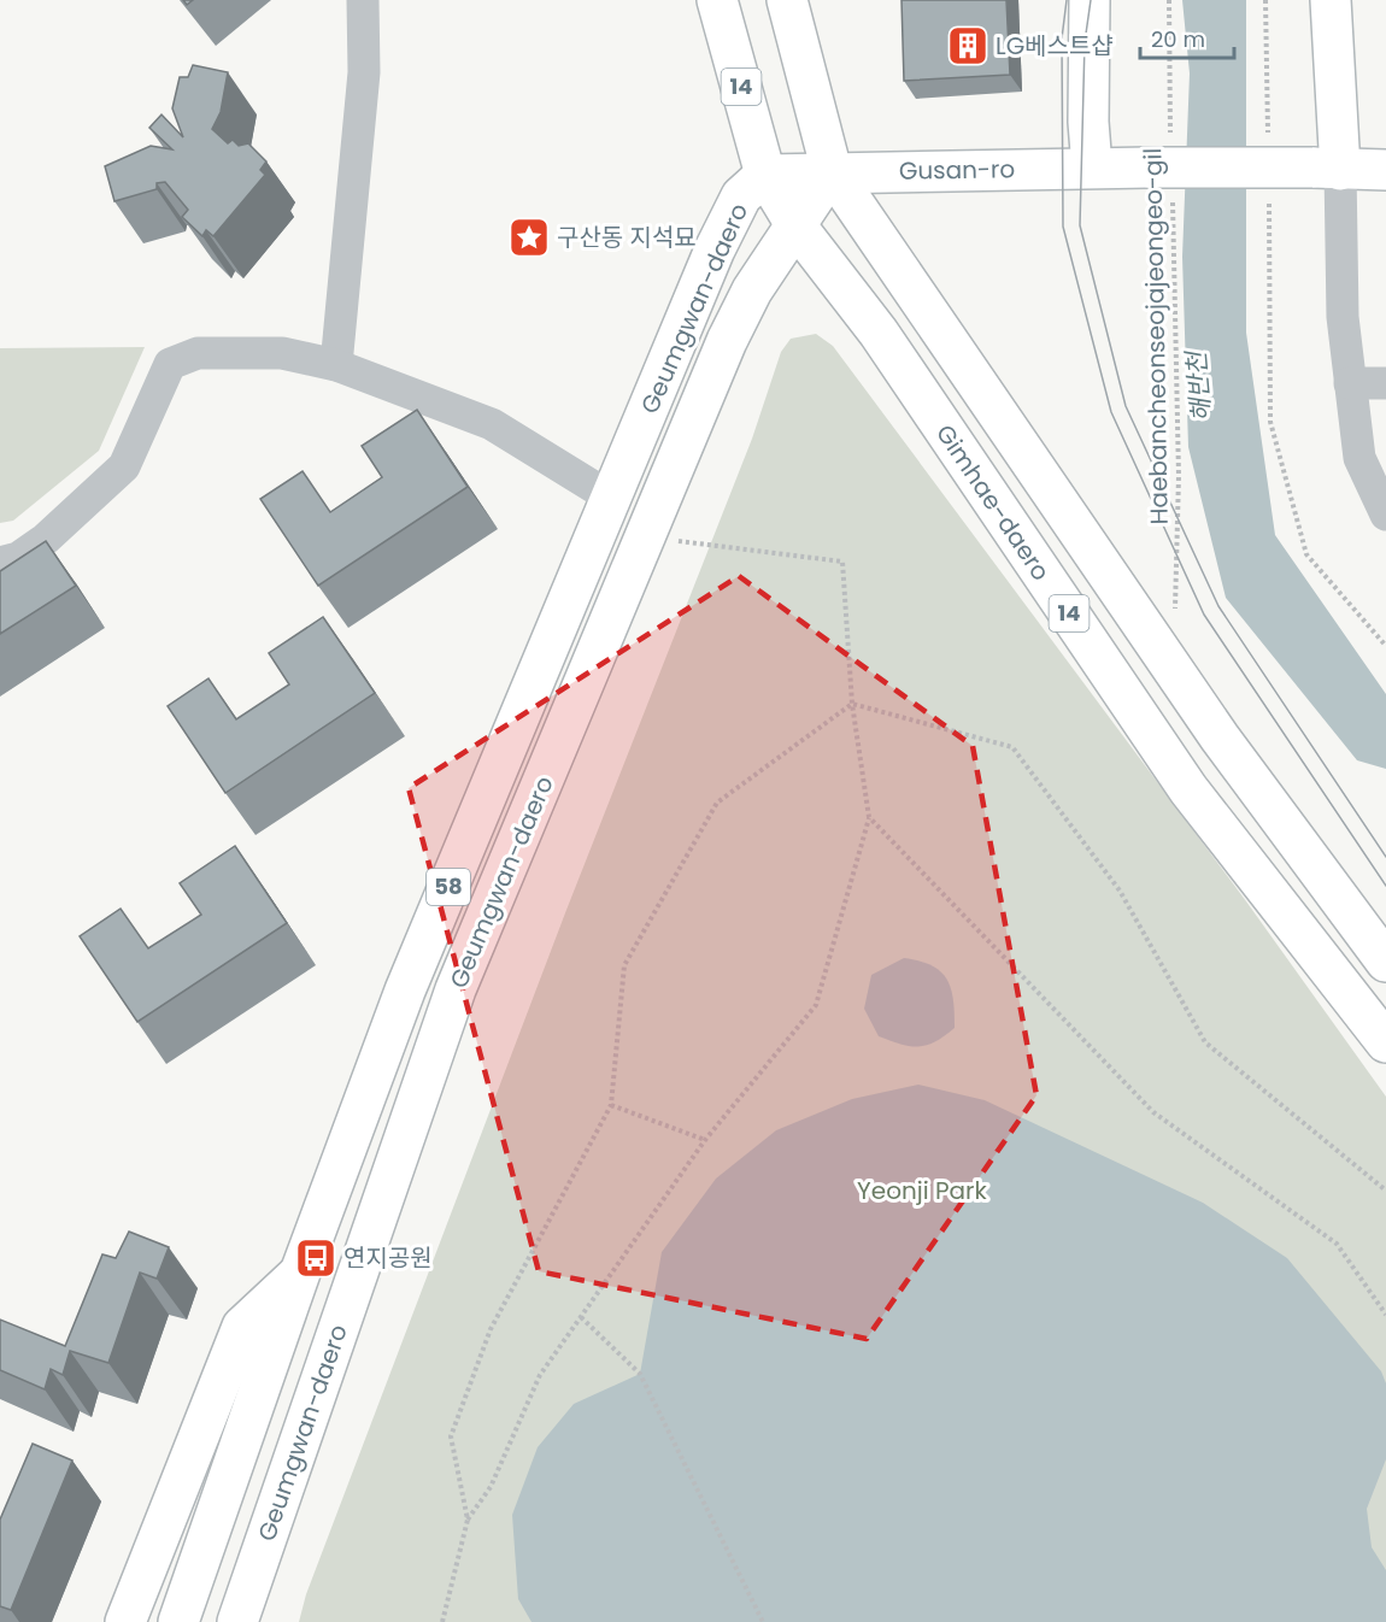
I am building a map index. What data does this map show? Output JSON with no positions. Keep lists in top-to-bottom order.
{
  "streets": {
    "main road": [
      "14",
      "Gusan-ro",
      "Geumgwan-daero",
      "Gimhae-daero",
      "58"
    ],
    "path": ["Haebancheonseojajeongeo-gil"]
  },
  "crossings": [
    ["Gusan-ro", "Geumgwan-daero"],
    ["Gusan-ro", "Haebancheonseojajeongeo-gil"],
    ["Gusan-ro", "Gimhae-daero"],
    ["Geumgwan-daero", "Gimhae-daero"]
  ],
  "water": ["해반천"],
  "parks": ["Yeonji Park"],
  "places": {
    "building": ["LG베스트샵"],
    "place": ["구산동 지석묘"],
    "bus stop": ["연지공원"]
  },
  "scale_bar": "20 m"
}
